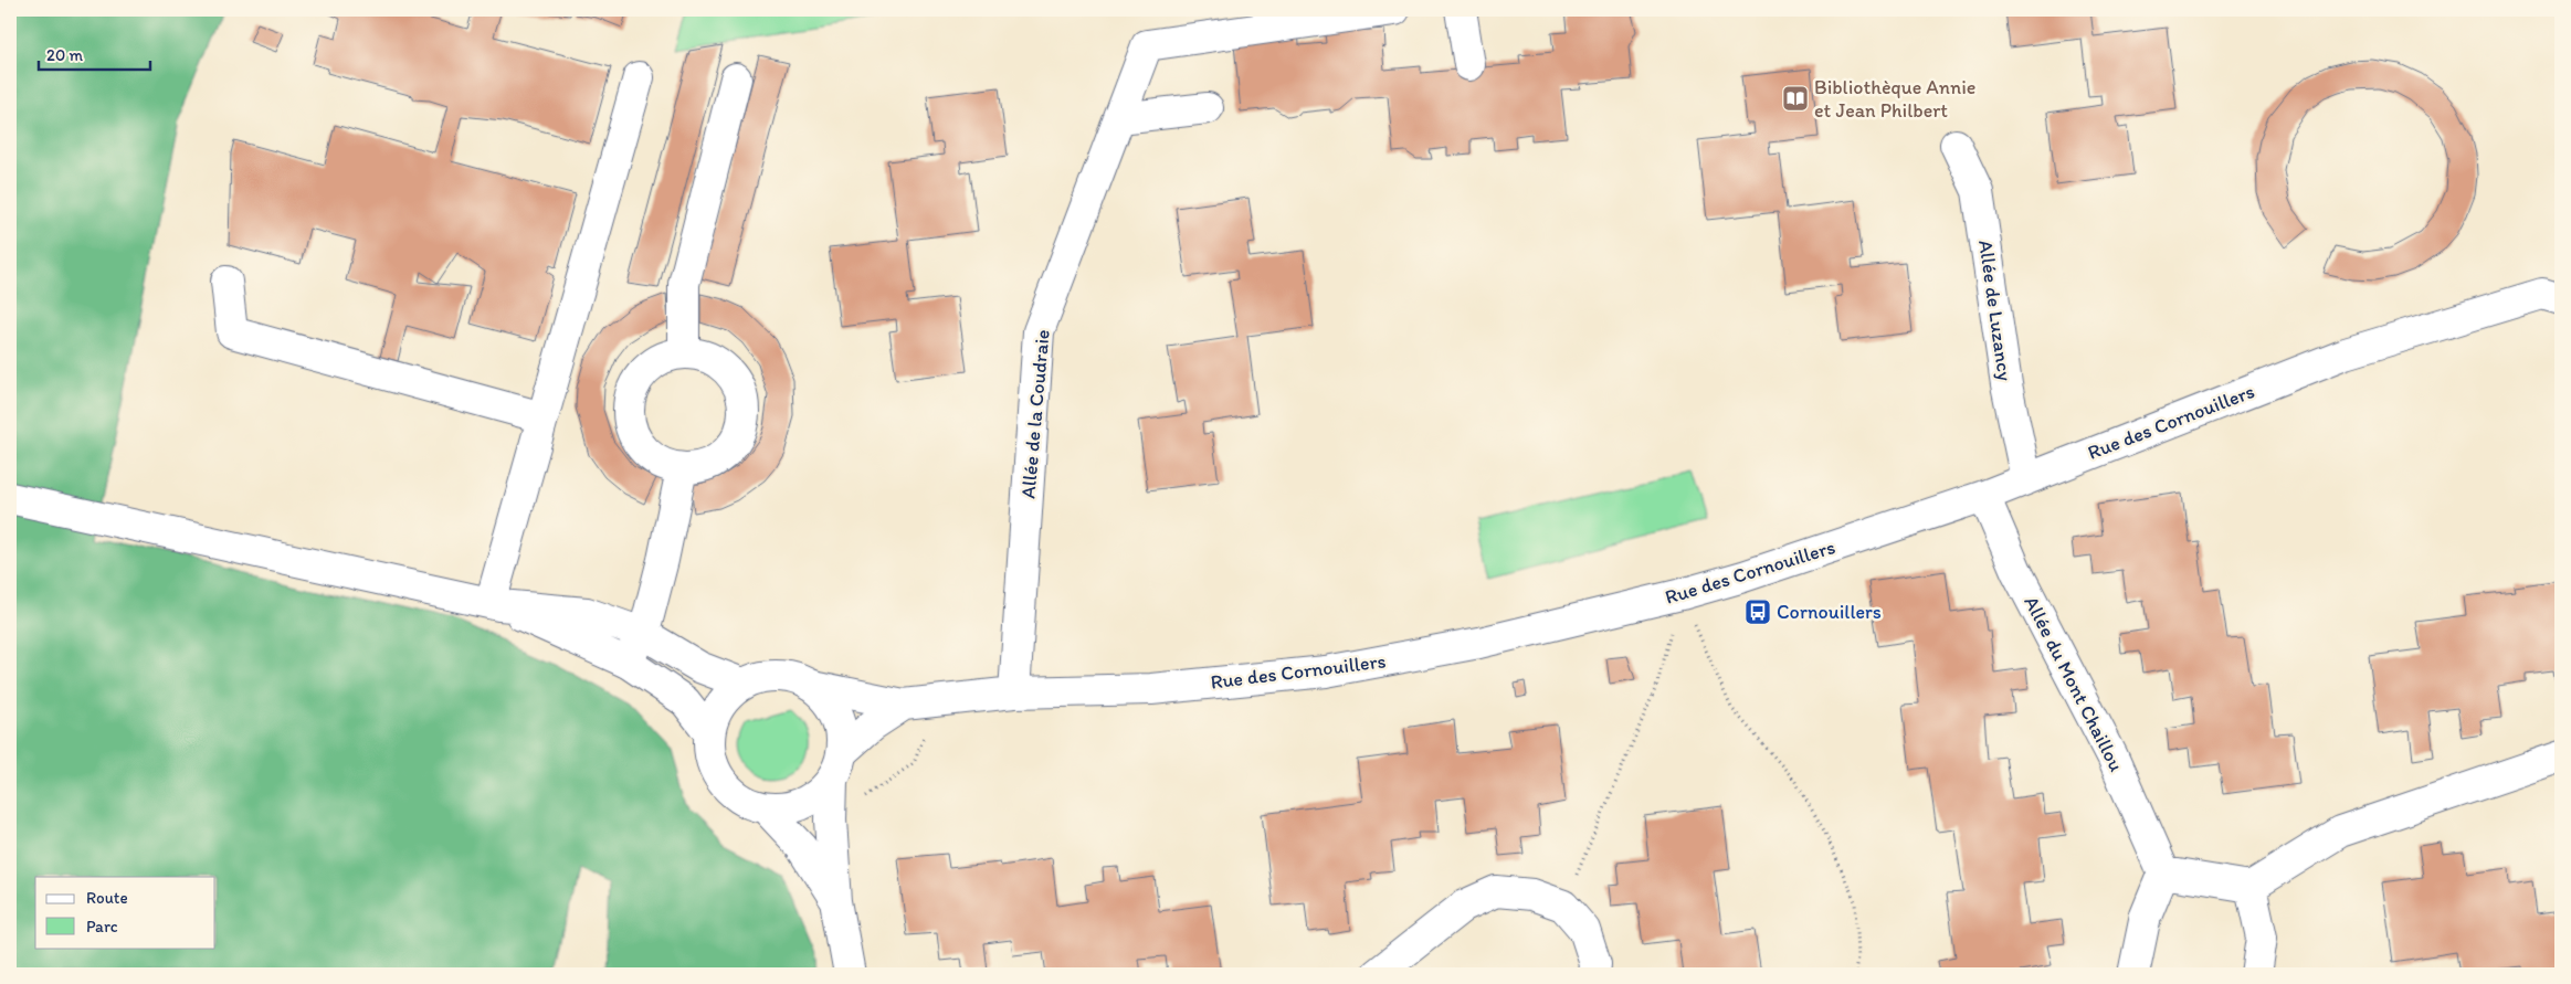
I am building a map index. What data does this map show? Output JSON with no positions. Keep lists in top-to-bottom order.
{
  "streets": {
    "street": [
      "Allée de Luzancy",
      "Allée de la Coudraie",
      "Rue des Cornouillers",
      "Allée du Mont Chaillou"
    ]
  },
  "crossings": [
    ["Allée de Luzancy", "Rue des Cornouillers"],
    ["Allée de la Coudraie", "Rue des Cornouillers"],
    ["Rue des Cornouillers", "Allée du Mont Chaillou"]
  ],
  "places": {
    "library": ["Bibliothèque Annie et Jean Philbert"],
    "bus stop": ["Cornouillers"]
  },
  "legend": ["Route", "Parc"],
  "scale_bar": "20 m"
}
